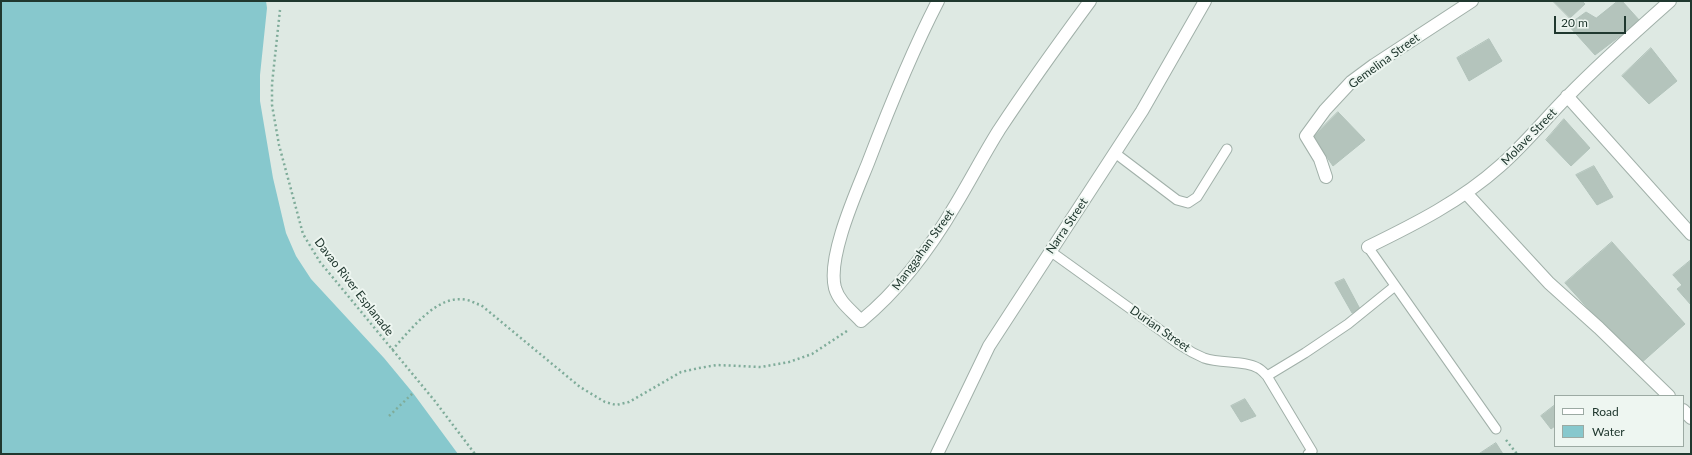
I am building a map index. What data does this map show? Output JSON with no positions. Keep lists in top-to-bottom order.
{
  "streets": {
    "street": [
      "Gemelina Street",
      "Molave Street",
      "Narra Street",
      "Manggahan Street"
    ],
    "lane": ["Durian Street"],
    "path": ["Davao River Esplanade"]
  },
  "crossings": [
    ["Narra Street", "Durian Street"]
  ],
  "legend": ["Road", "Water"],
  "scale_bar": "20 m"
}
